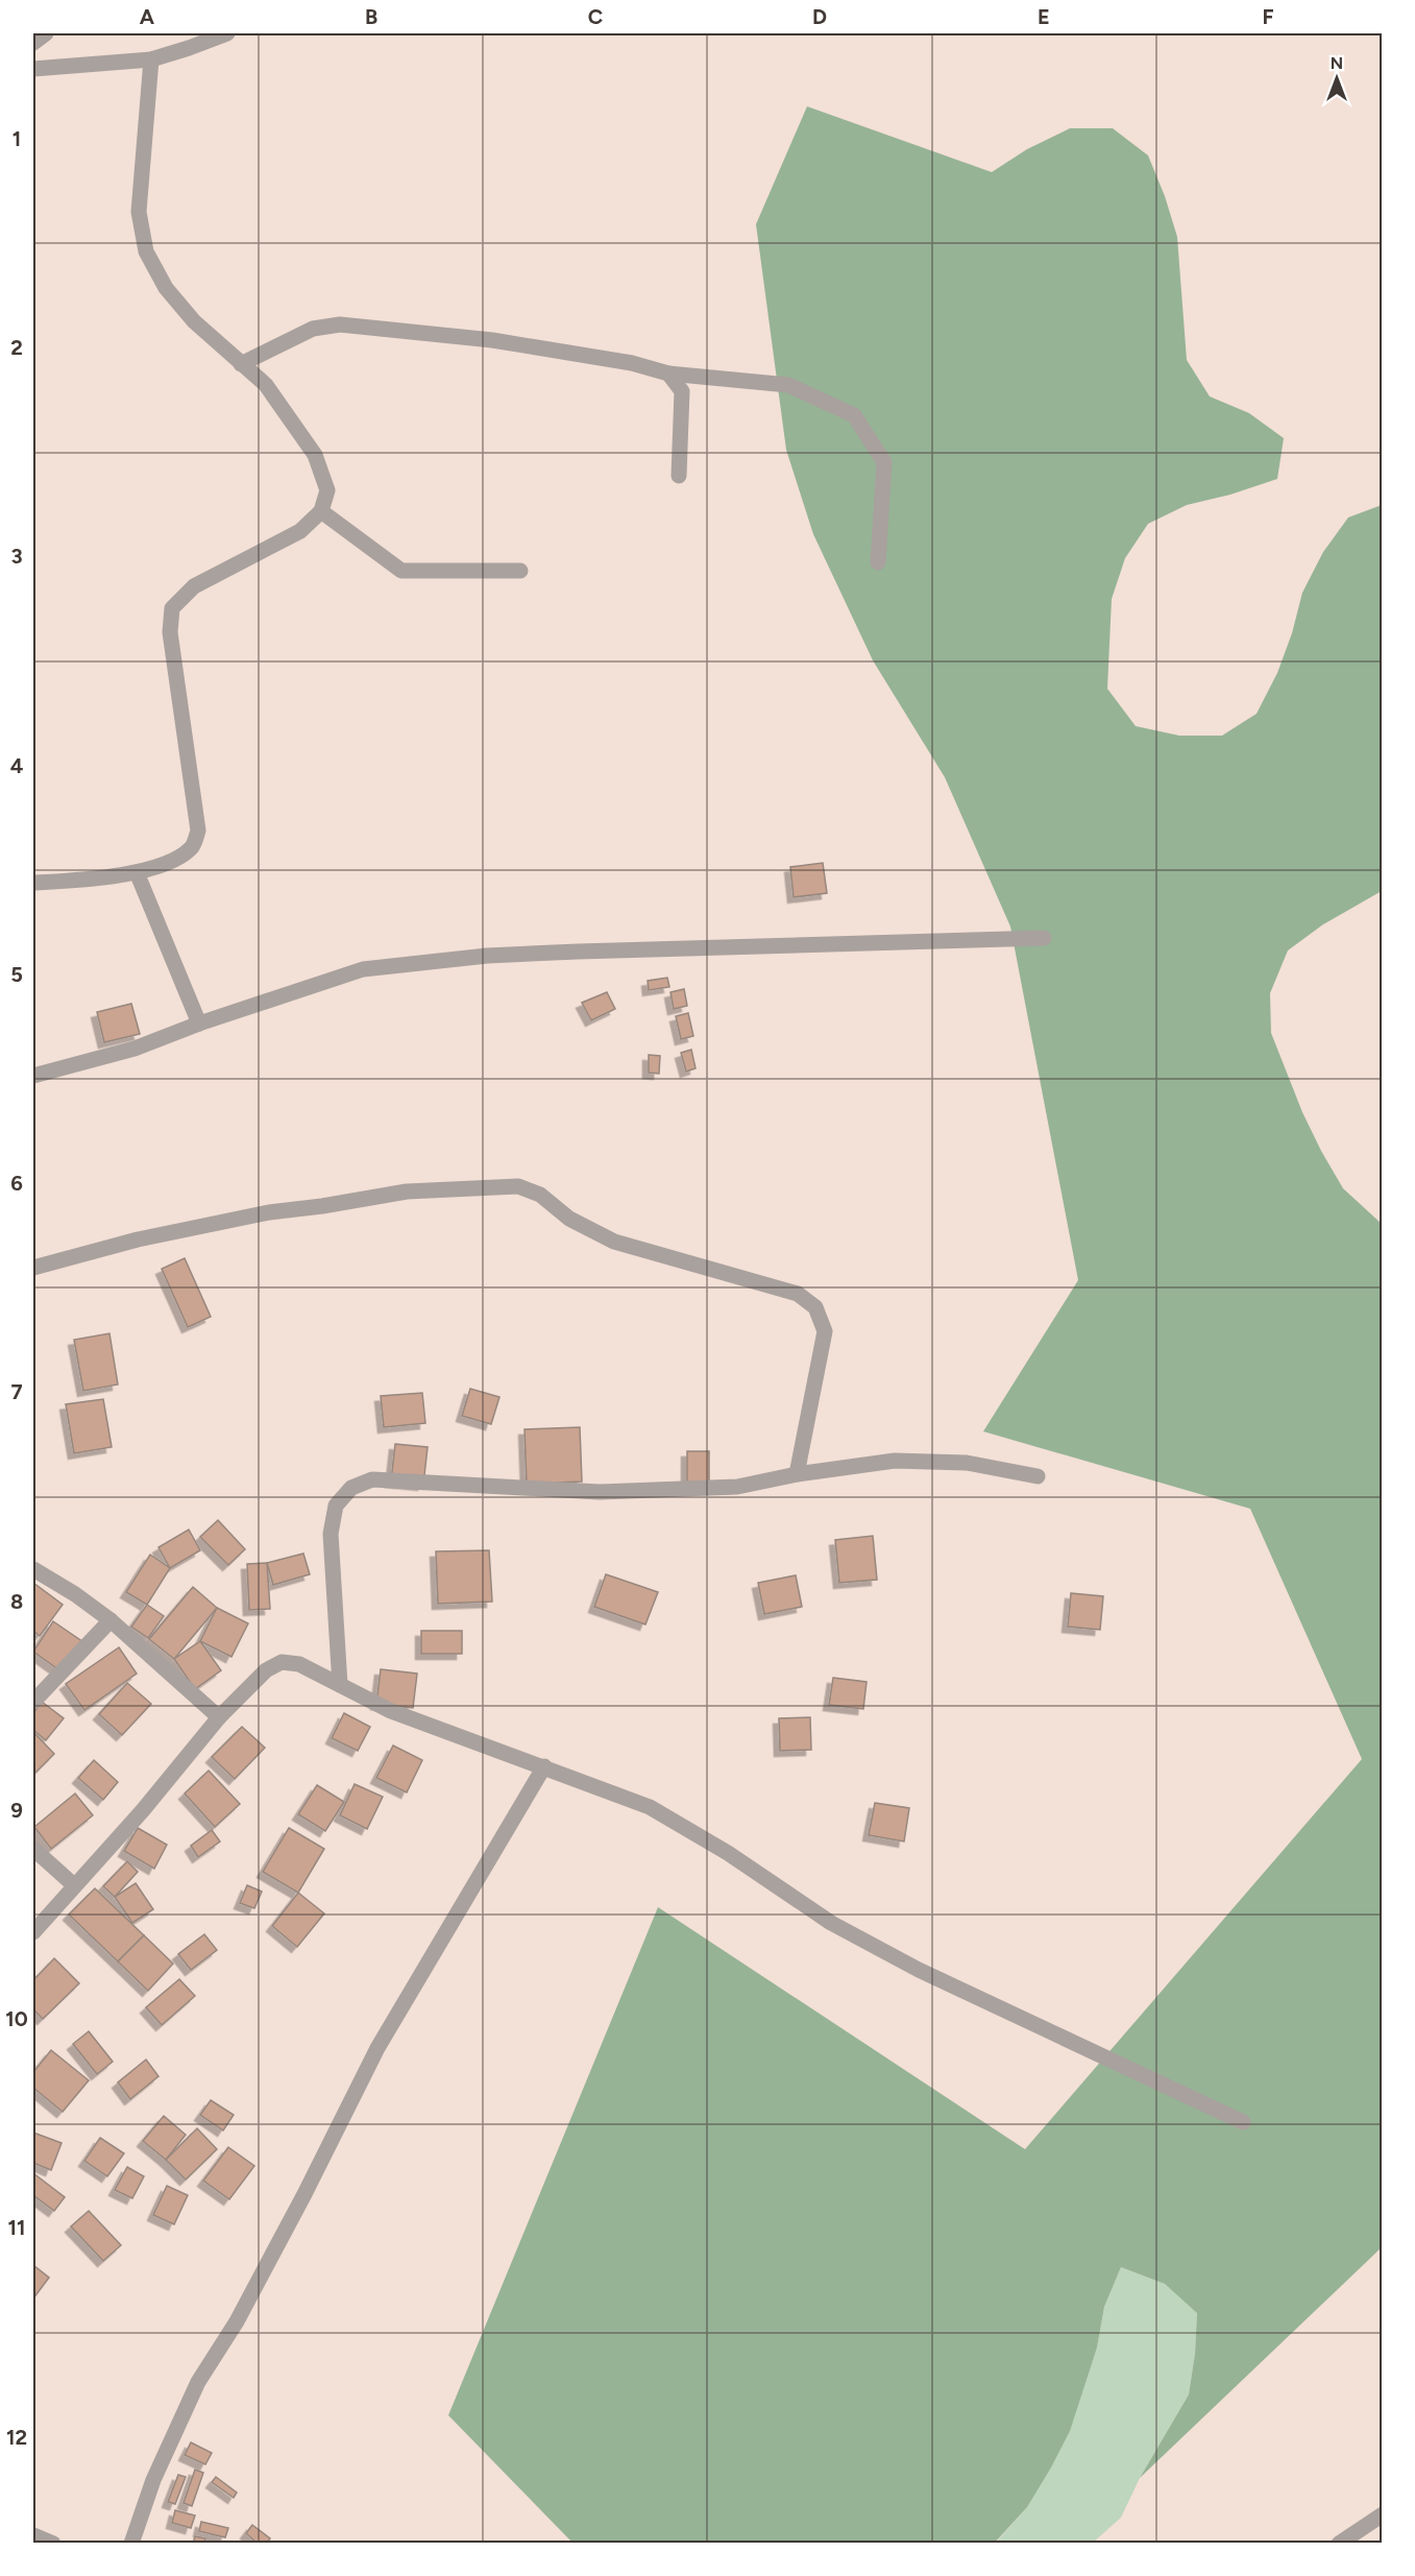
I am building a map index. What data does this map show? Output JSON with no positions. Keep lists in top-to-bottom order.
{
  "north": "top",
  "grid": {
    "columns": [
      "A",
      "B",
      "C",
      "D",
      "E",
      "F"
    ],
    "rows": [
      "1",
      "2",
      "3",
      "4",
      "5",
      "6",
      "7",
      "8",
      "9",
      "10",
      "11",
      "12"
    ]
  }
}
